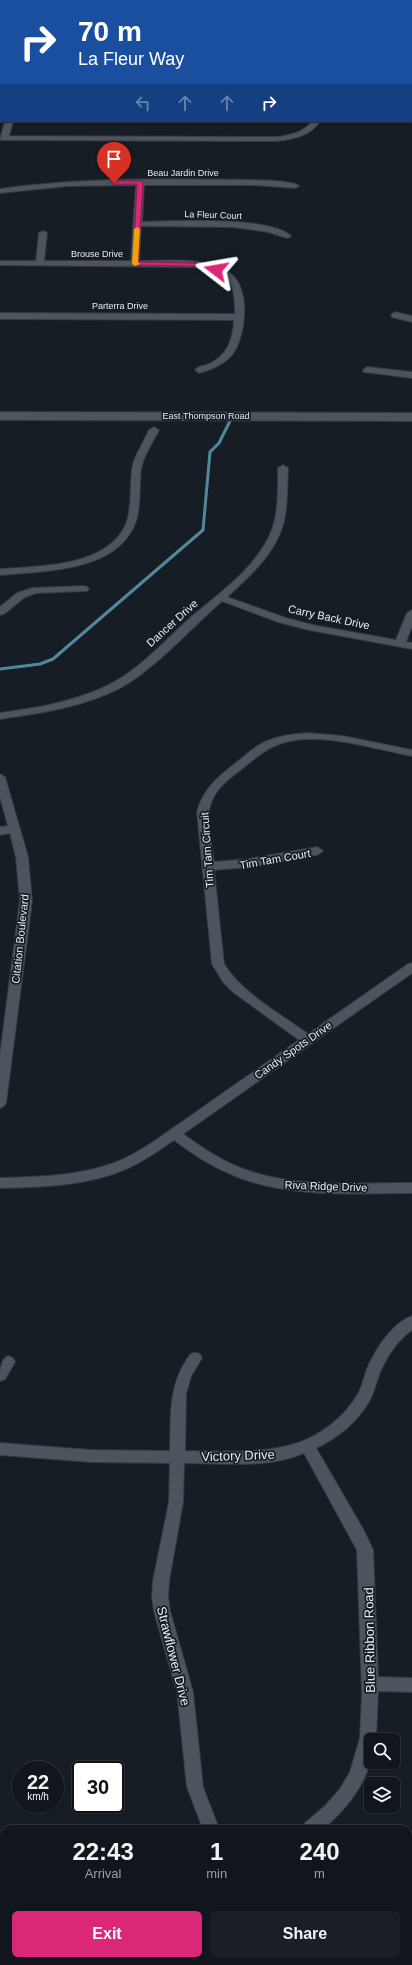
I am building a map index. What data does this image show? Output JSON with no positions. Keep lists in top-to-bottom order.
{
  "streets": {
    "main road": ["East Thompson Road"],
    "street": [
      "Beau Jardin Drive",
      "La Fleur Court",
      "Brouse Drive",
      "Parterra Drive",
      "Carry Back Drive",
      "Dancer Drive",
      "Tim Tam Circuit",
      "Tim Tam Court",
      "Citation Boulevard",
      "Candy Spots Drive",
      "Riva Ridge Drive",
      "Victory Drive",
      "Blue Ribbon Road",
      "Strawflower Drive"
    ]
  },
  "crossings": [
    ["Brouse Drive", "Parterra Drive"],
    ["Carry Back Drive", "Dancer Drive"],
    ["Tim Tam Circuit", "Tim Tam Court"],
    ["Tim Tam Circuit", "Candy Spots Drive"],
    ["Candy Spots Drive", "Riva Ridge Drive"],
    ["Victory Drive", "Blue Ribbon Road"],
    ["Victory Drive", "Strawflower Drive"]
  ],
  "page": {
    "turn": ["70 m", "La Fleur Way"],
    "speed": "22 km/h",
    "limit": "30",
    "eta": [
      "22:43",
      "Arrival",
      "1",
      "min",
      "240",
      "m"
    ],
    "buttons": ["Exit", "Share"]
  }
}
